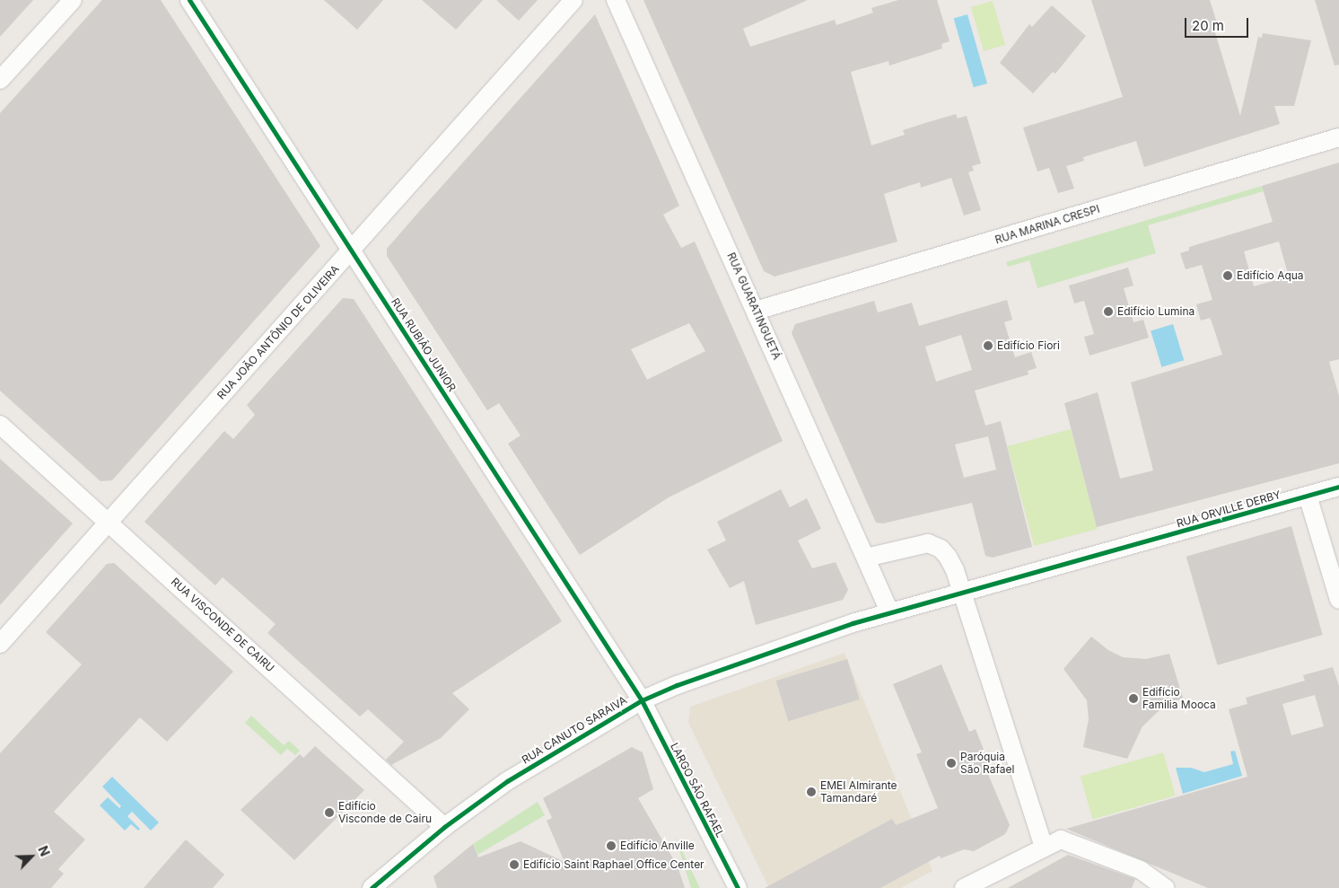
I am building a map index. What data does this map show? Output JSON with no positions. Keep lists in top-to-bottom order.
{
  "streets": {
    "street": [
      "RUA MARINA CRESPI",
      "RUA GUARATINGUETÁ",
      "RUA JOÃO ANTÔNIO DE OLIVEIRA",
      "RUA RUBIÃO JUNIOR",
      "RUA ORVILLE DERBY",
      "RUA VISCONDE DE CAIRU",
      "RUA CANUTO SARAIVA",
      "LARGO SÃO RAFAEL"
    ]
  },
  "crossings": [
    ["RUA MARINA CRESPI", "RUA GUARATINGUETÁ"],
    ["RUA GUARATINGUETÁ", "RUA ORVILLE DERBY"],
    ["RUA GUARATINGUETÁ", "RUA CANUTO SARAIVA"],
    ["RUA JOÃO ANTÔNIO DE OLIVEIRA", "RUA RUBIÃO JUNIOR"],
    ["RUA JOÃO ANTÔNIO DE OLIVEIRA", "RUA VISCONDE DE CAIRU"],
    ["RUA RUBIÃO JUNIOR", "RUA CANUTO SARAIVA"],
    ["RUA RUBIÃO JUNIOR", "LARGO SÃO RAFAEL"],
    ["RUA ORVILLE DERBY", "RUA CANUTO SARAIVA"],
    ["RUA VISCONDE DE CAIRU", "RUA CANUTO SARAIVA"],
    ["RUA CANUTO SARAIVA", "LARGO SÃO RAFAEL"]
  ],
  "places": [
    "Edifício Aqua",
    "Edifício Lumina",
    "Edifício Fiori",
    "Edifício Familia Mooca",
    "Paróquia São Rafael",
    "EMEI Almirante Tamandaré",
    "Edifício Visconde de Cairu",
    "Edifício Anville",
    "Edifício Saint Raphael Office Center"
  ],
  "scale_bar": "20 m",
  "north": "top right"
}
